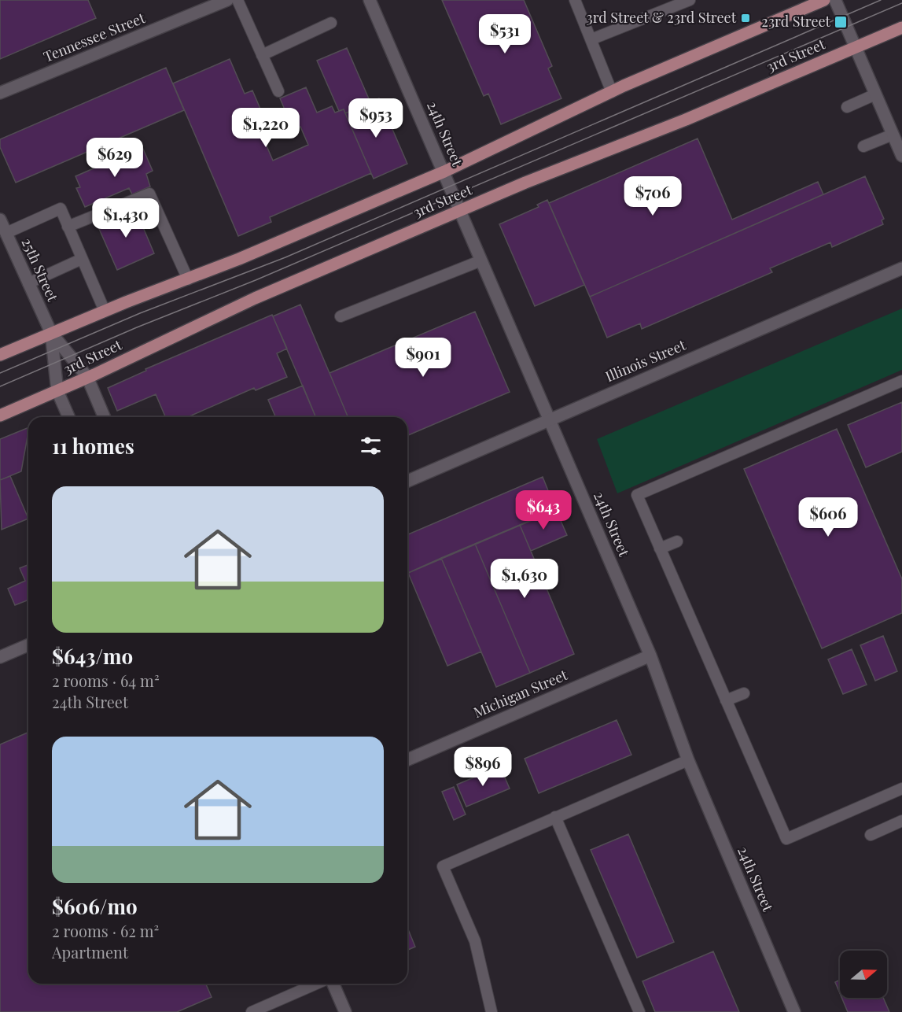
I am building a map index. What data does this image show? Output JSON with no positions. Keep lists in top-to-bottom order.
{
  "streets": {
    "main road": ["3rd Street"],
    "street": [
      "Tennessee Street",
      "24th Street",
      "25th Street",
      "Illinois Street",
      "Michigan Street"
    ]
  },
  "crossings": [
    ["3rd Street", "24th Street"],
    ["3rd Street", "25th Street"],
    ["24th Street", "Illinois Street"],
    ["24th Street", "Michigan Street"]
  ],
  "places": {
    "transit": ["3rd Street & 23rd Street", "23rd Street"]
  },
  "north": "right",
  "page": {
    "price": [
      "$531",
      "$953",
      "$1,220",
      "$629",
      "$706",
      "$1,430",
      "$901",
      "$643",
      "$606",
      "$1,630",
      "$896"
    ],
    "heading": "11 homes",
    "list": [
      {
        "name": "$643/mo",
        "note": "2 rooms · 64 m² · 24th Street"
      },
      {
        "name": "$606/mo",
        "note": "2 rooms · 62 m² · Apartment"
      }
    ]
  }
}
